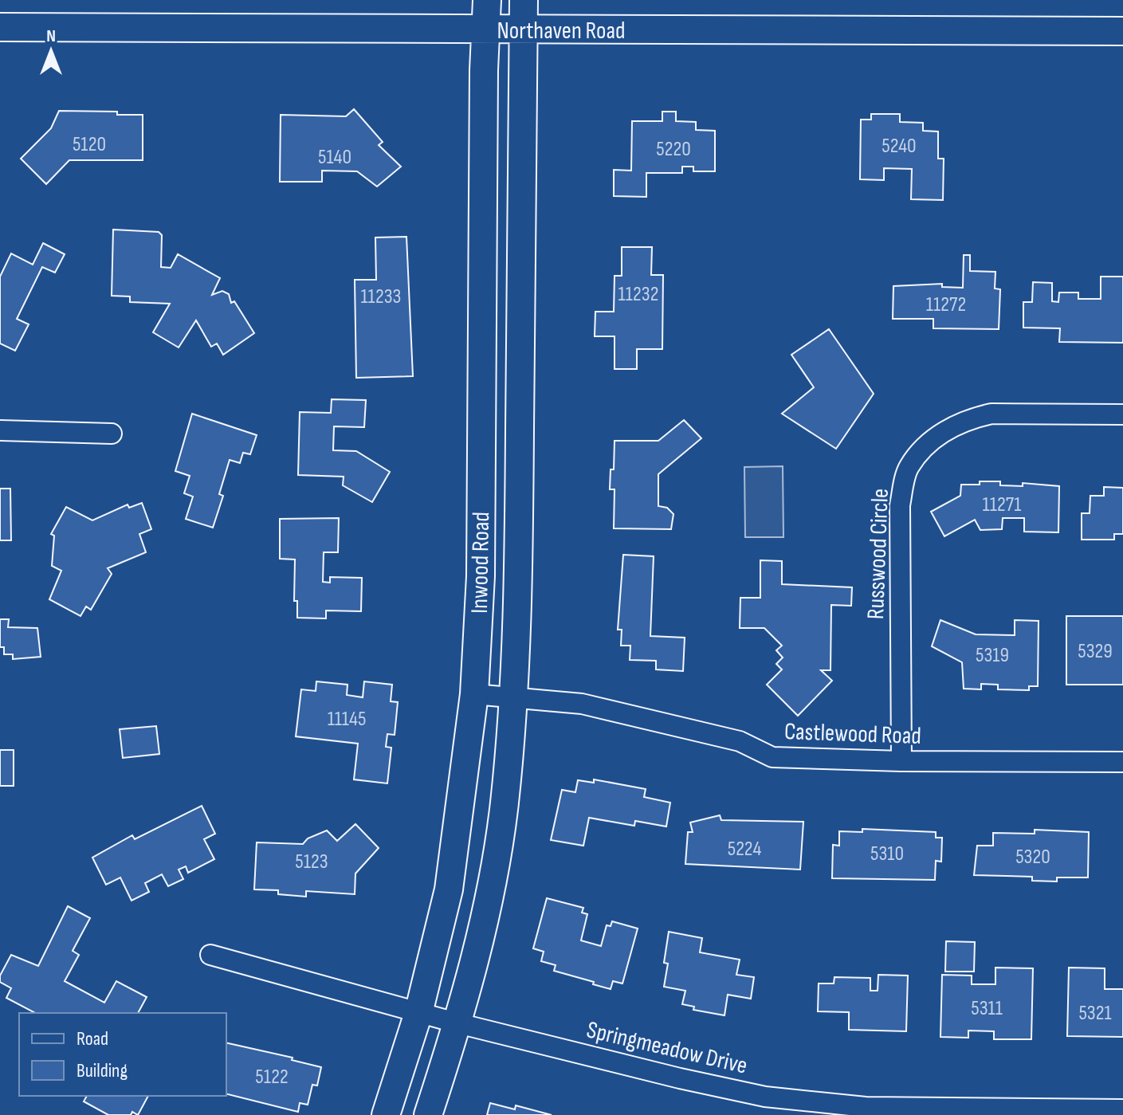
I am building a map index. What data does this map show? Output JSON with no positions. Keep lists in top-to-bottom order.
{
  "streets": {
    "main road": ["Northaven Road", "Inwood Road"],
    "street": ["Russwood Circle", "Castlewood Road", "Springmeadow Drive"]
  },
  "crossings": [
    ["Northaven Road", "Inwood Road"],
    ["Russwood Circle", "Castlewood Road"],
    ["Inwood Road", "Castlewood Road"],
    ["Inwood Road", "Springmeadow Drive"]
  ],
  "house_numbers": [
    "5120",
    "5240",
    "5220",
    "5140",
    "11232",
    "11233",
    "11272",
    "11271",
    "5329",
    "5319",
    "11145",
    "5224",
    "5310",
    "5320",
    "5123",
    "5311",
    "5321",
    "5122"
  ],
  "legend": ["Road", "Building"],
  "north": "top"
}
